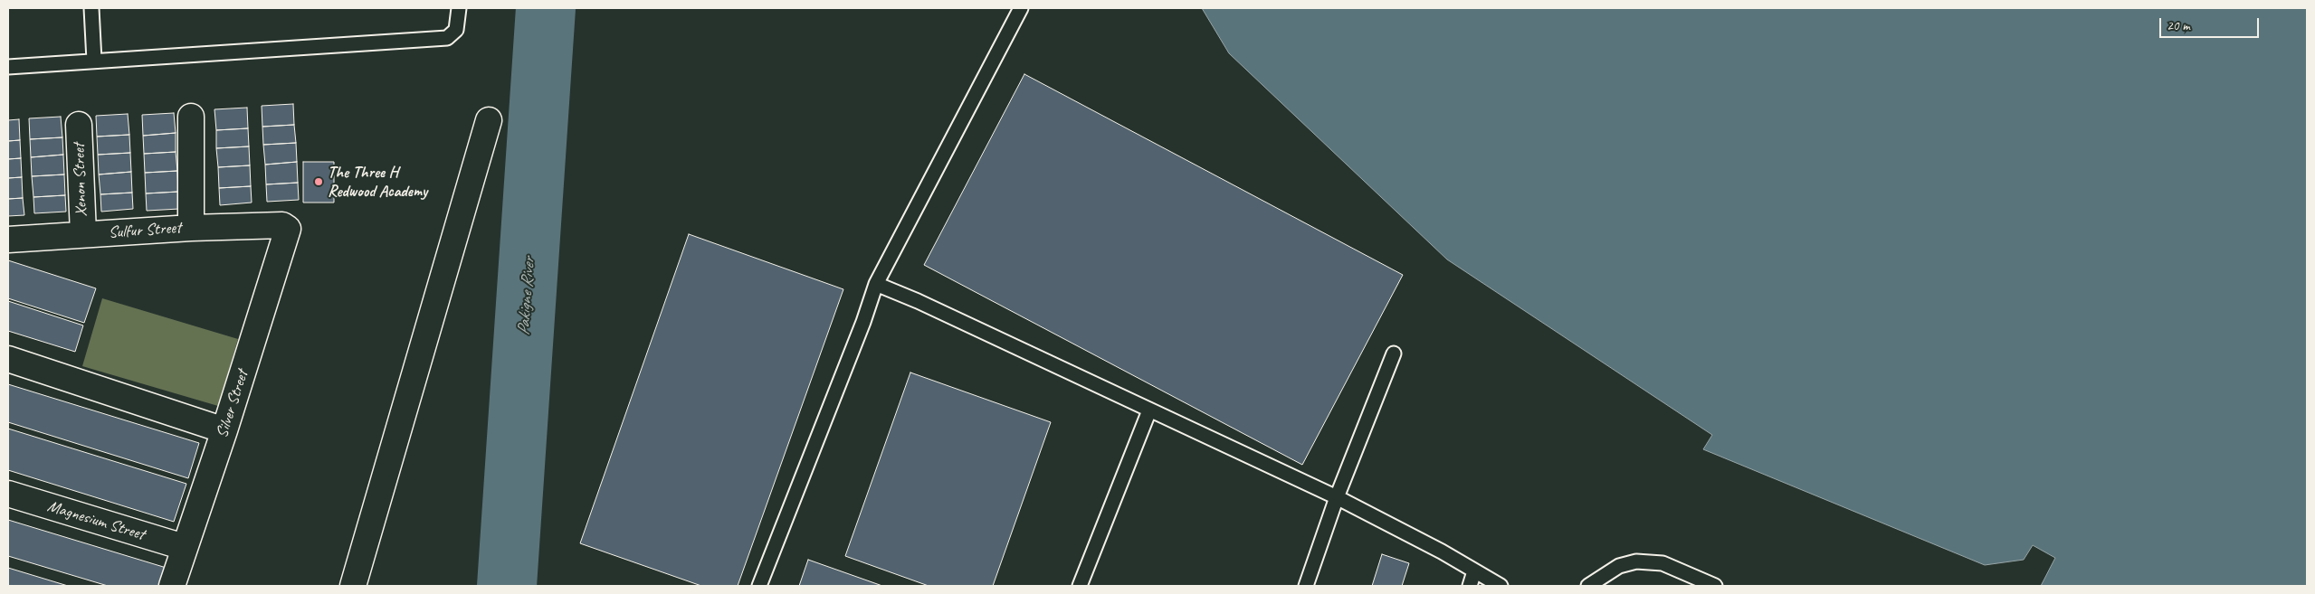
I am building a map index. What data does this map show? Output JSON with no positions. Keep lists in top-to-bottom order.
{
  "streets": {
    "street": [
      "Xenon Street",
      "Sulfur Street",
      "Silver Street",
      "Magnesium Street"
    ]
  },
  "crossings": [
    ["Xenon Street", "Sulfur Street"],
    ["Sulfur Street", "Silver Street"],
    ["Silver Street", "Magnesium Street"]
  ],
  "water": ["Pakigne River"],
  "places": ["The Three H Redwood Academy"],
  "scale_bar": "20 m"
}
